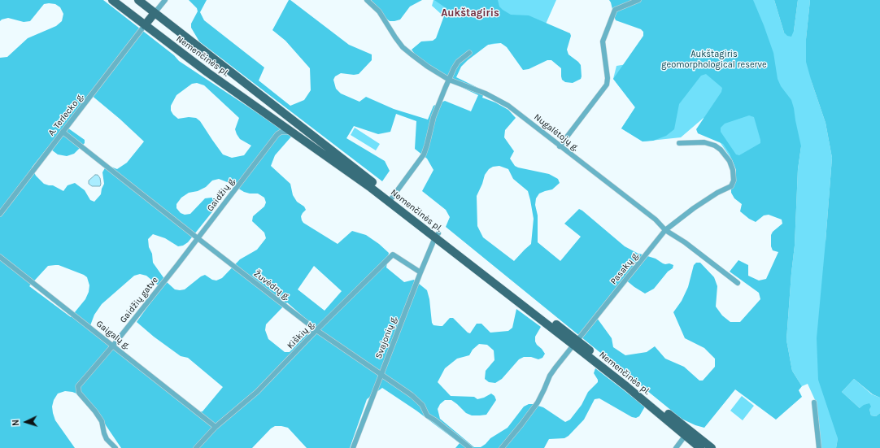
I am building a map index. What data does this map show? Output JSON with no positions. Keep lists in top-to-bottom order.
{
  "streets": {
    "main road": ["Nemenčinės pl."],
    "street": [
      "A. Terlecko g.",
      "Nugalėtojų g.",
      "Gaidžių g.",
      "Pasakų g.",
      "Žuvėdrų g.",
      "Gaidžių gatve",
      "Gaigalų g.",
      "Kiškių g.",
      "Svajonių g."
    ]
  },
  "crossings": [
    ["Nemenčinės pl.", "A. Terlecko g."],
    ["Nemenčinės pl.", "Pasakų g."],
    ["Nemenčinės pl.", "Svajonių g."],
    ["A. Terlecko g.", "Žuvėdrų g."],
    ["Nugalėtojų g.", "Pasakų g."],
    ["Gaidžių g.", "Žuvėdrų g."],
    ["Gaidžių g.", "Gaidžių gatve"],
    ["Žuvėdrų g.", "Kiškių g."],
    ["Žuvėdrų g.", "Svajonių g."],
    ["Gaidžių gatve", "Gaigalų g."],
    ["Gaigalų g.", "Kiškių g."],
    ["Kiškių g.", "Svajonių g."]
  ],
  "districts": ["Aukštagiris"],
  "parks": ["Aukštagiris geomorphological reserve"],
  "north": "left"
}
